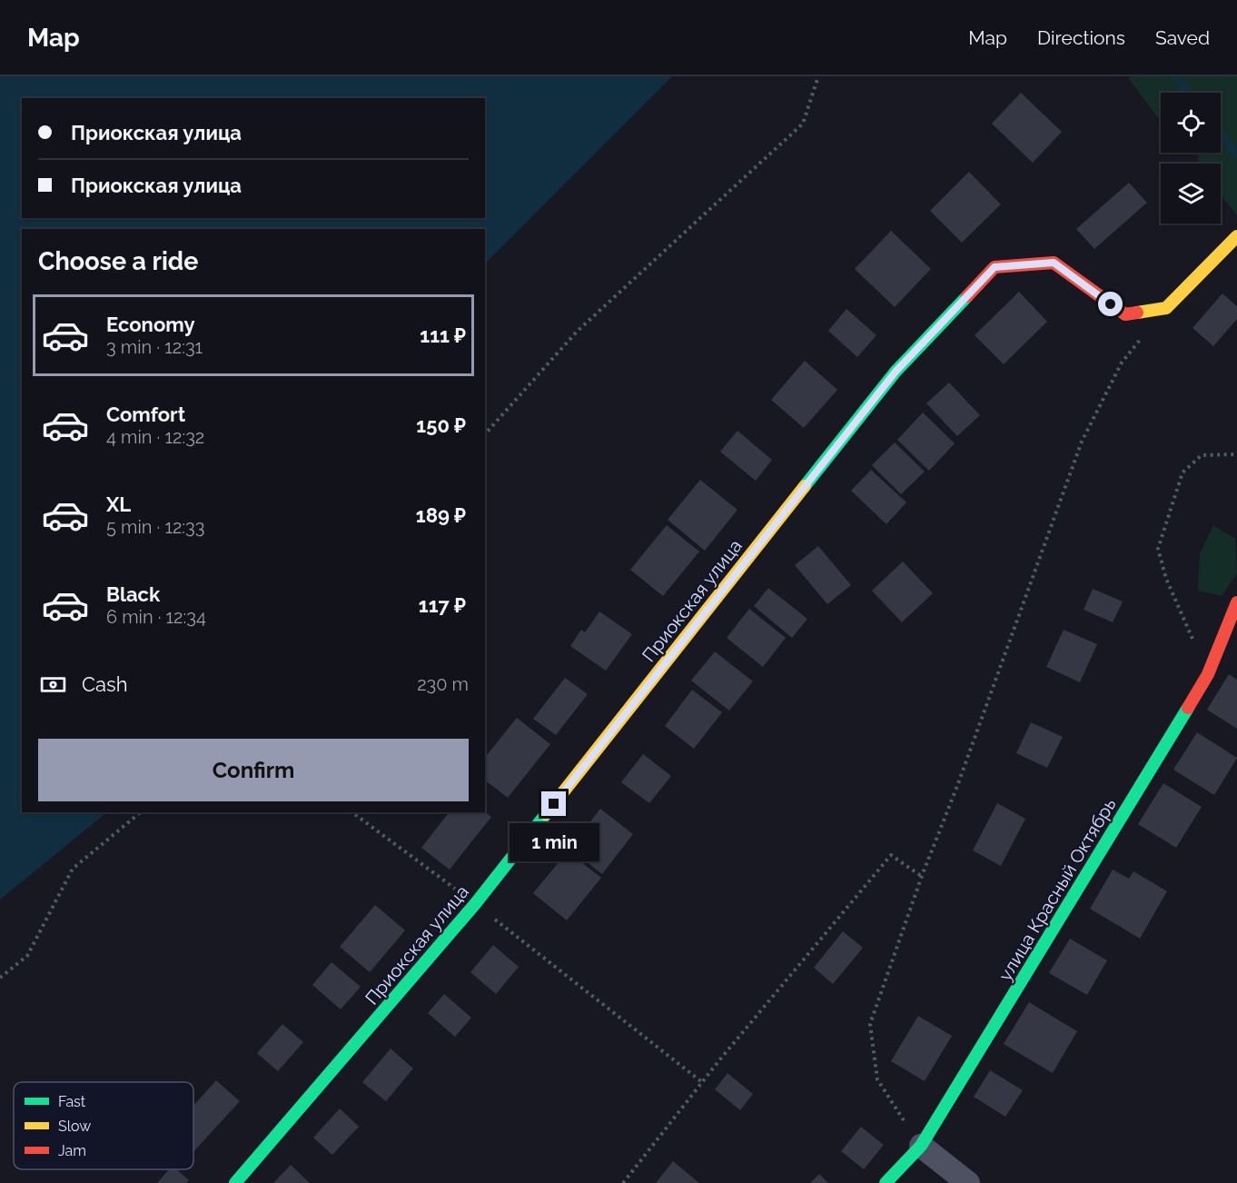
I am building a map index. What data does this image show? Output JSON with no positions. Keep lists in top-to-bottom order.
{
  "streets": {
    "street": ["Приокская улица", "улица Красный Октябрь"]
  },
  "legend": ["Fast", "Slow", "Jam"],
  "page": {
    "header": "Map",
    "nav": ["Map", "Directions", "Saved"],
    "banner": ["Приокская улица", "Приокская улица"],
    "heading": "Choose a ride",
    "list": [
      {
        "name": "Economy",
        "note": "3 min · 12:31",
        "value": "111 ₽"
      },
      {
        "name": "Comfort",
        "note": "4 min · 12:32",
        "value": "150 ₽"
      },
      {
        "name": "XL",
        "note": "5 min · 12:33",
        "value": "189 ₽"
      },
      {
        "name": "Black",
        "note": "6 min · 12:34",
        "value": "117 ₽"
      }
    ],
    "pay": ["Cash", "230 m"],
    "buttons": "Confirm",
    "bubble": "1 min"
  }
}
